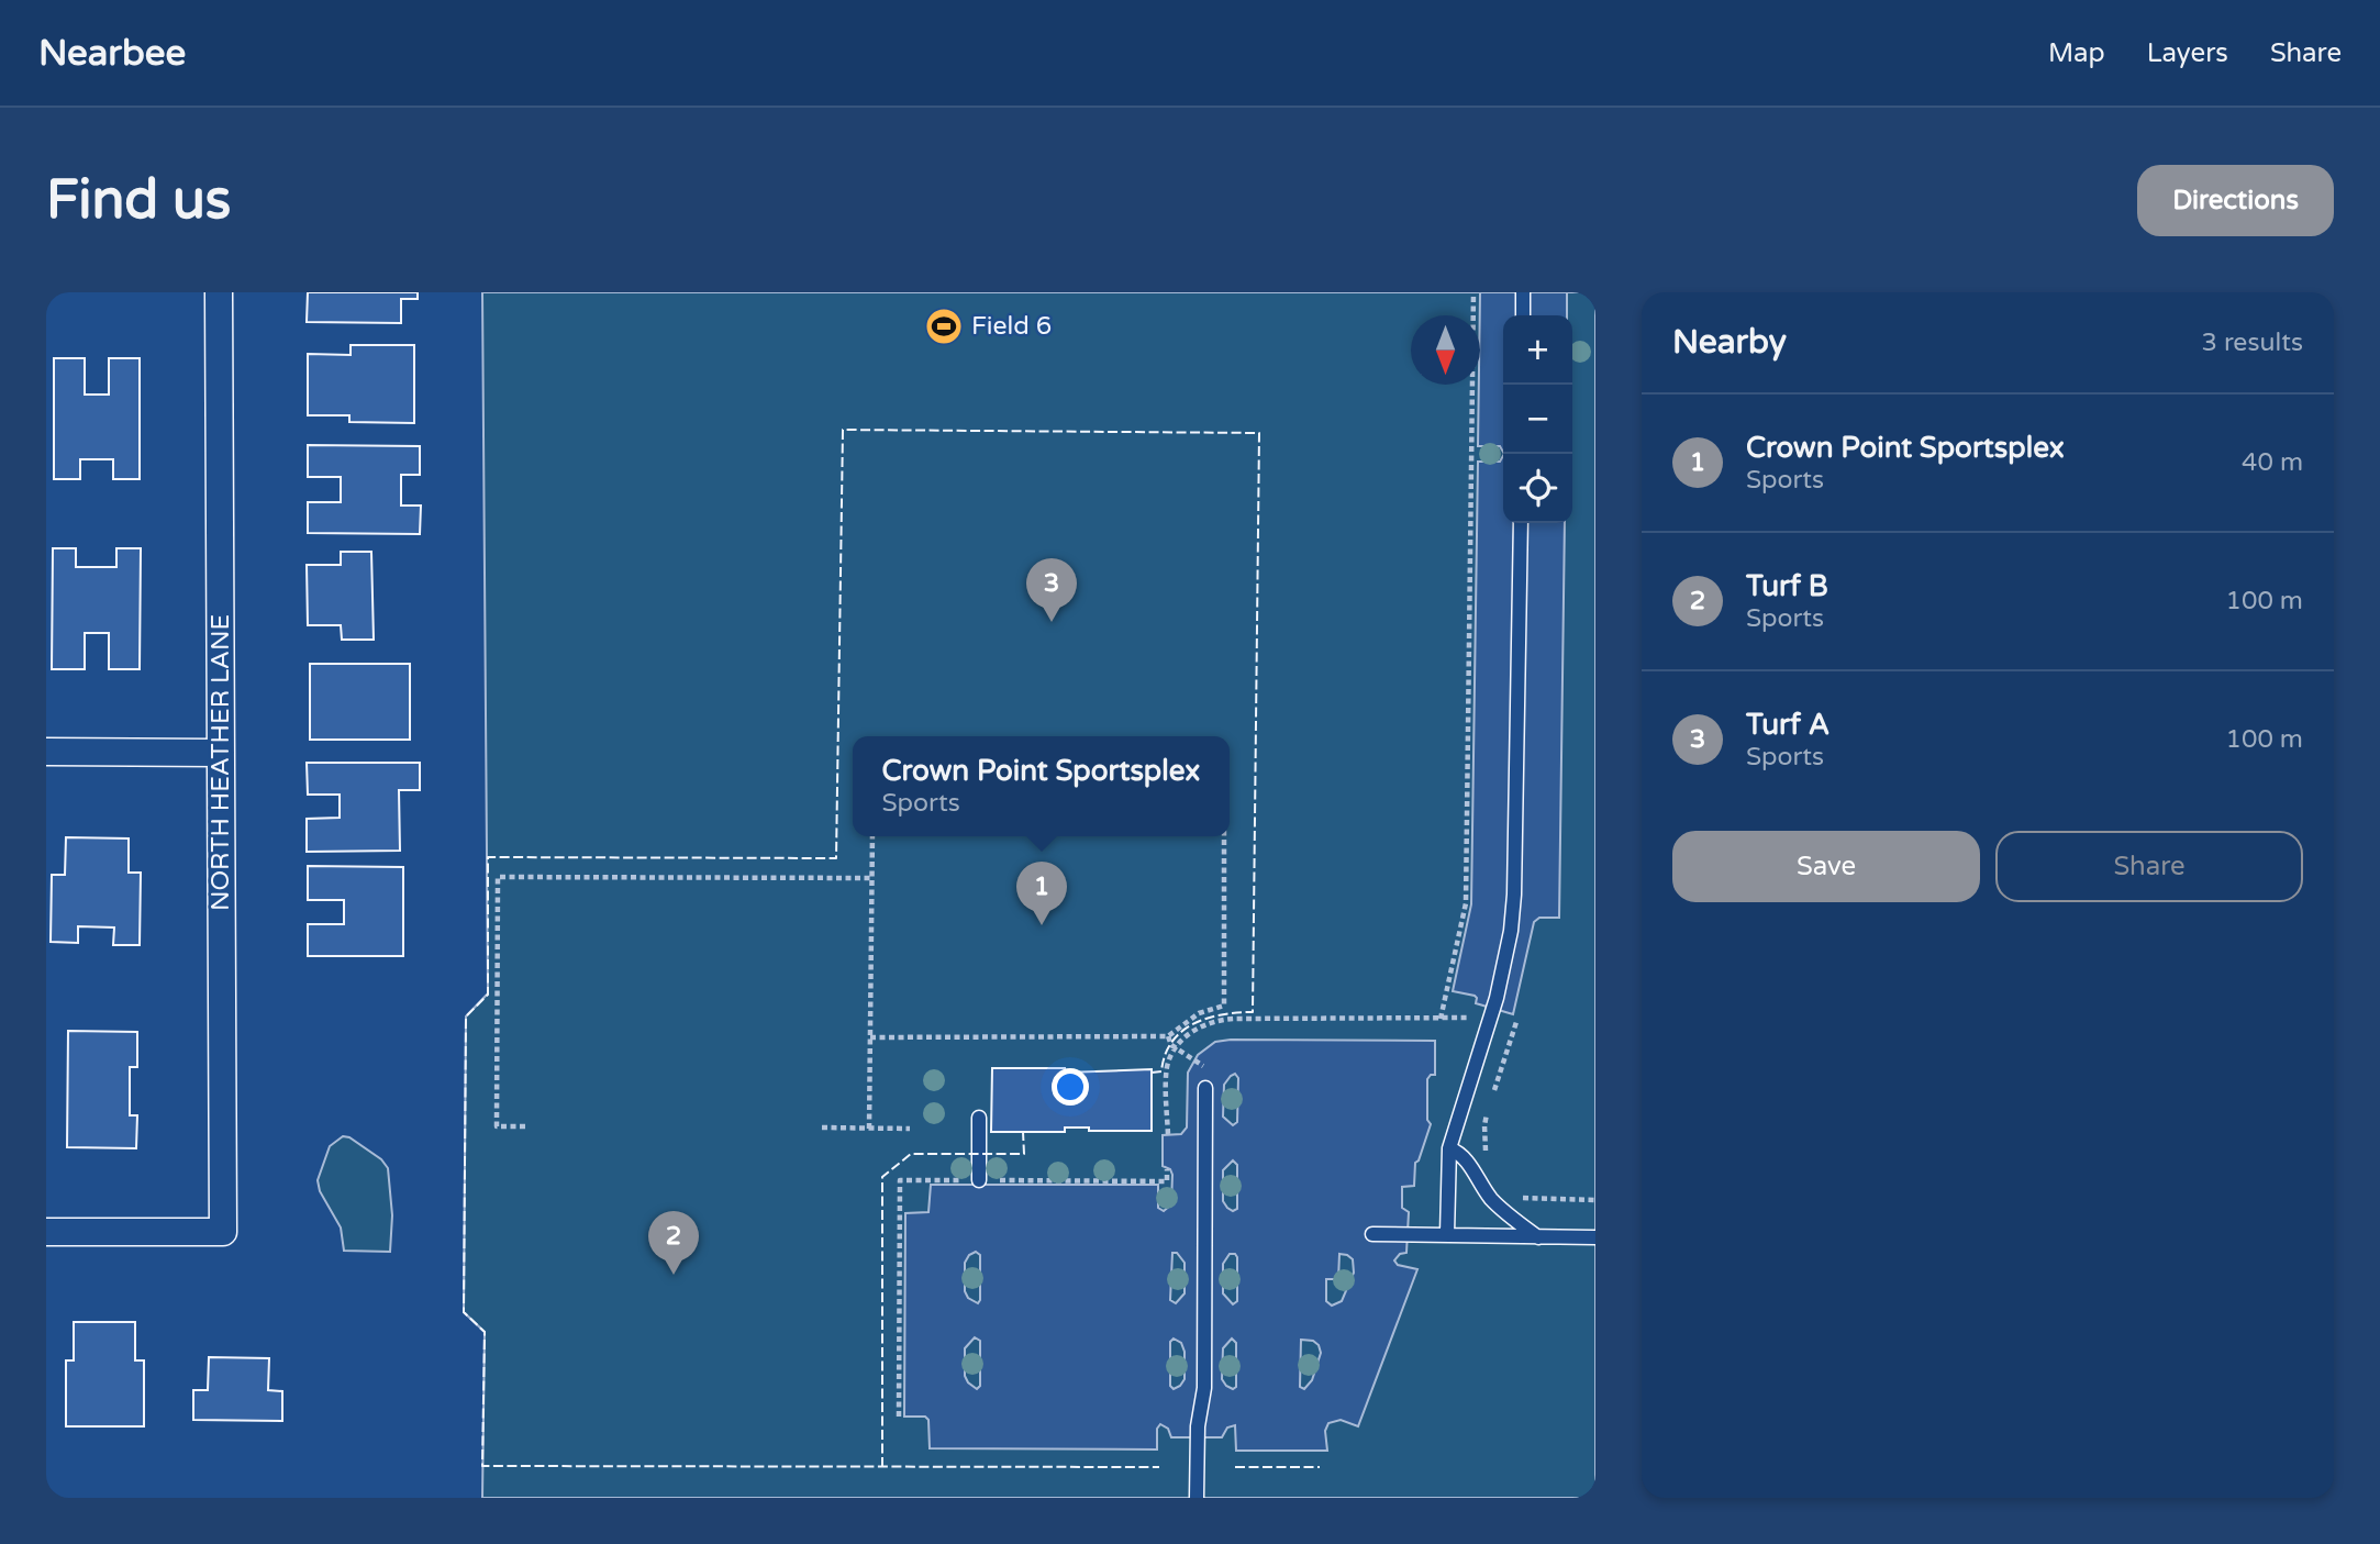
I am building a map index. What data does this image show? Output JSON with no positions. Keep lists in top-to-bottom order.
{
  "streets": {
    "street": ["NORTH HEATHER LANE"]
  },
  "places": {
    "sports": ["Field 6"]
  },
  "north": "bottom",
  "page": {
    "header": "Nearbee",
    "nav": ["Map", "Layers", "Share"],
    "buttons": [
      "Directions",
      ["Save", "Share"]
    ],
    "title": "Find us",
    "heading": ["Nearby", "3 results"],
    "map_buttons": ["+", "−"],
    "list": [
      {
        "mark": "1",
        "name": "Crown Point Sportsplex",
        "note": "Sports",
        "value": "40 m"
      },
      {
        "mark": "2",
        "name": "Turf B",
        "note": "Sports",
        "value": "100 m"
      },
      {
        "mark": "3",
        "name": "Turf A",
        "note": "Sports",
        "value": "100 m"
      }
    ],
    "pins": ["3", "1", "2"],
    "popup": ["Crown Point Sportsplex", "Sports"]
  }
}
